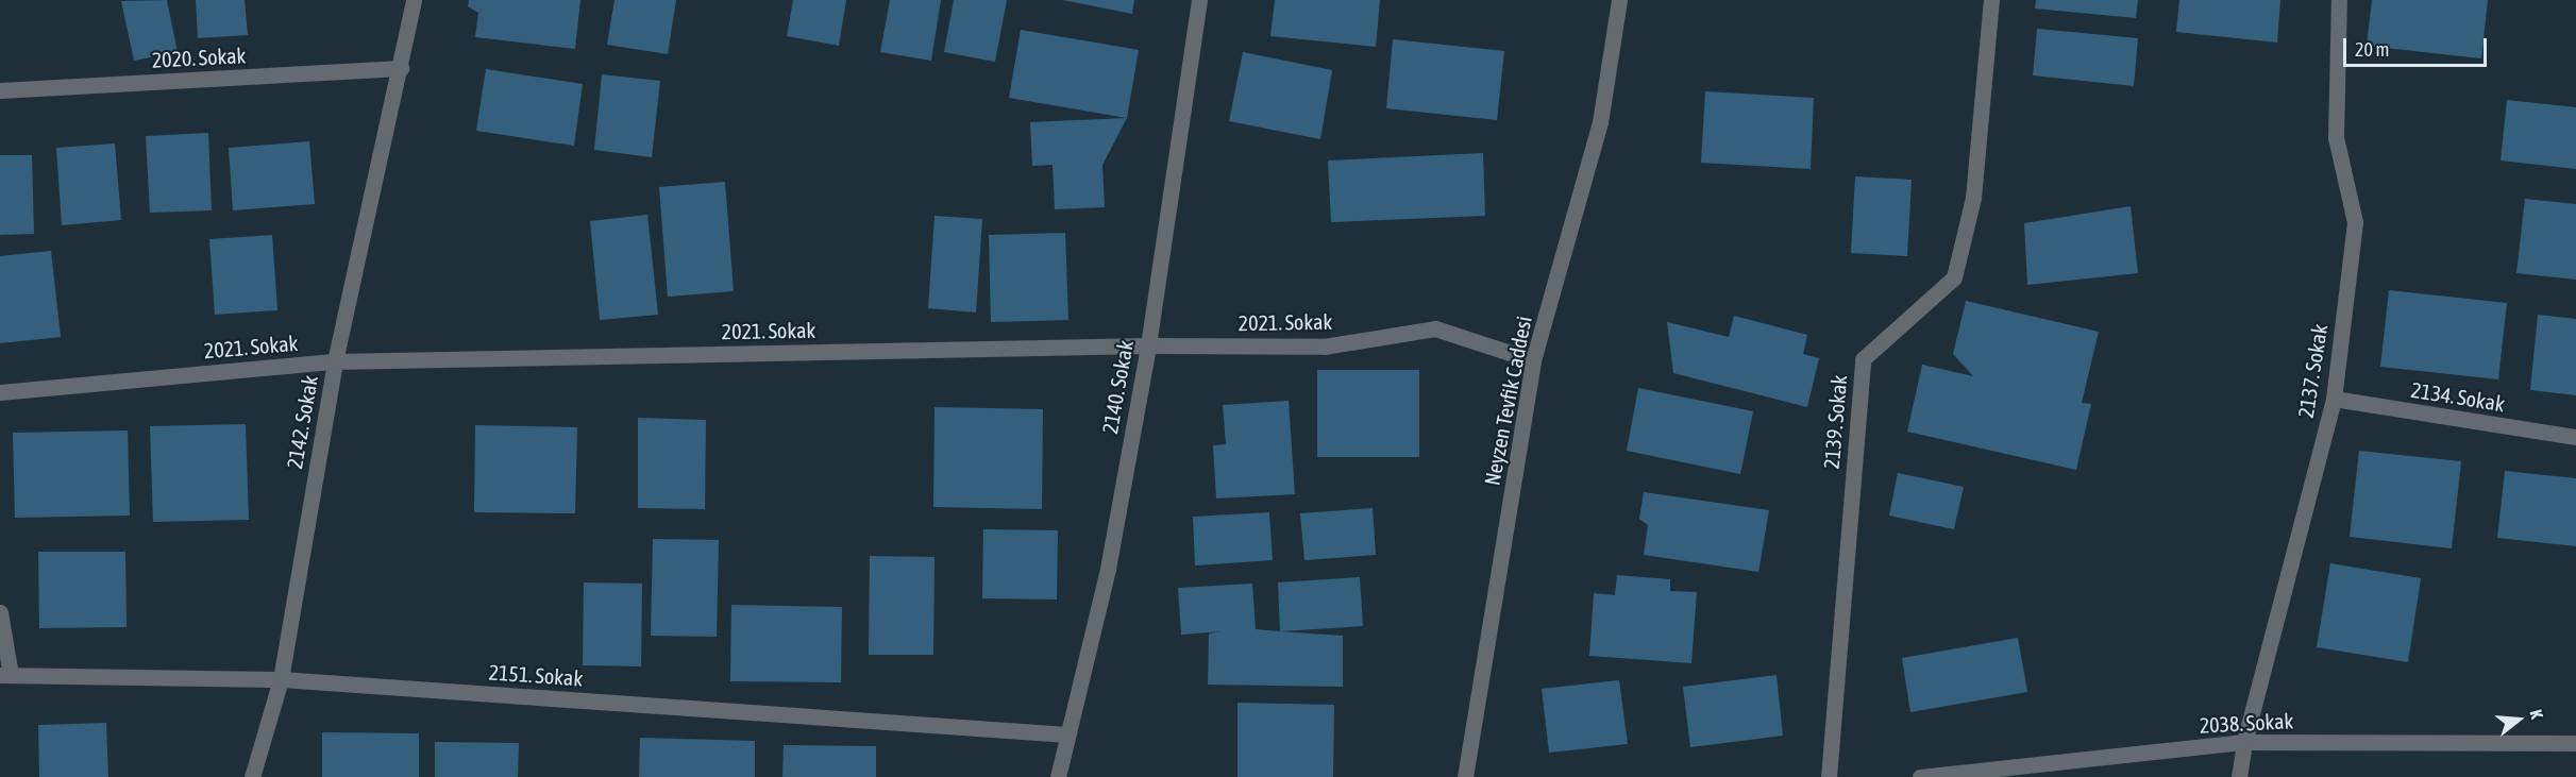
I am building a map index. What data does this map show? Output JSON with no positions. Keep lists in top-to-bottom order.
{
  "streets": {
    "street": [
      "2020. Sokak",
      "2021. Sokak",
      "2137. Sokak",
      "2140. Sokak",
      "2134. Sokak",
      "Neyzen Tevfik Caddesi",
      "2142. Sokak",
      "2139. Sokak",
      "2151. Sokak",
      "2038. Sokak"
    ]
  },
  "crossings": [
    ["2020. Sokak", "2142. Sokak"],
    ["2021. Sokak", "2140. Sokak"],
    ["2021. Sokak", "Neyzen Tevfik Caddesi"],
    ["2021. Sokak", "2142. Sokak"],
    ["2137. Sokak", "2134. Sokak"],
    ["2137. Sokak", "2038. Sokak"],
    ["2140. Sokak", "2151. Sokak"],
    ["2142. Sokak", "2151. Sokak"]
  ],
  "scale_bar": "20 m",
  "north": "right"
}
